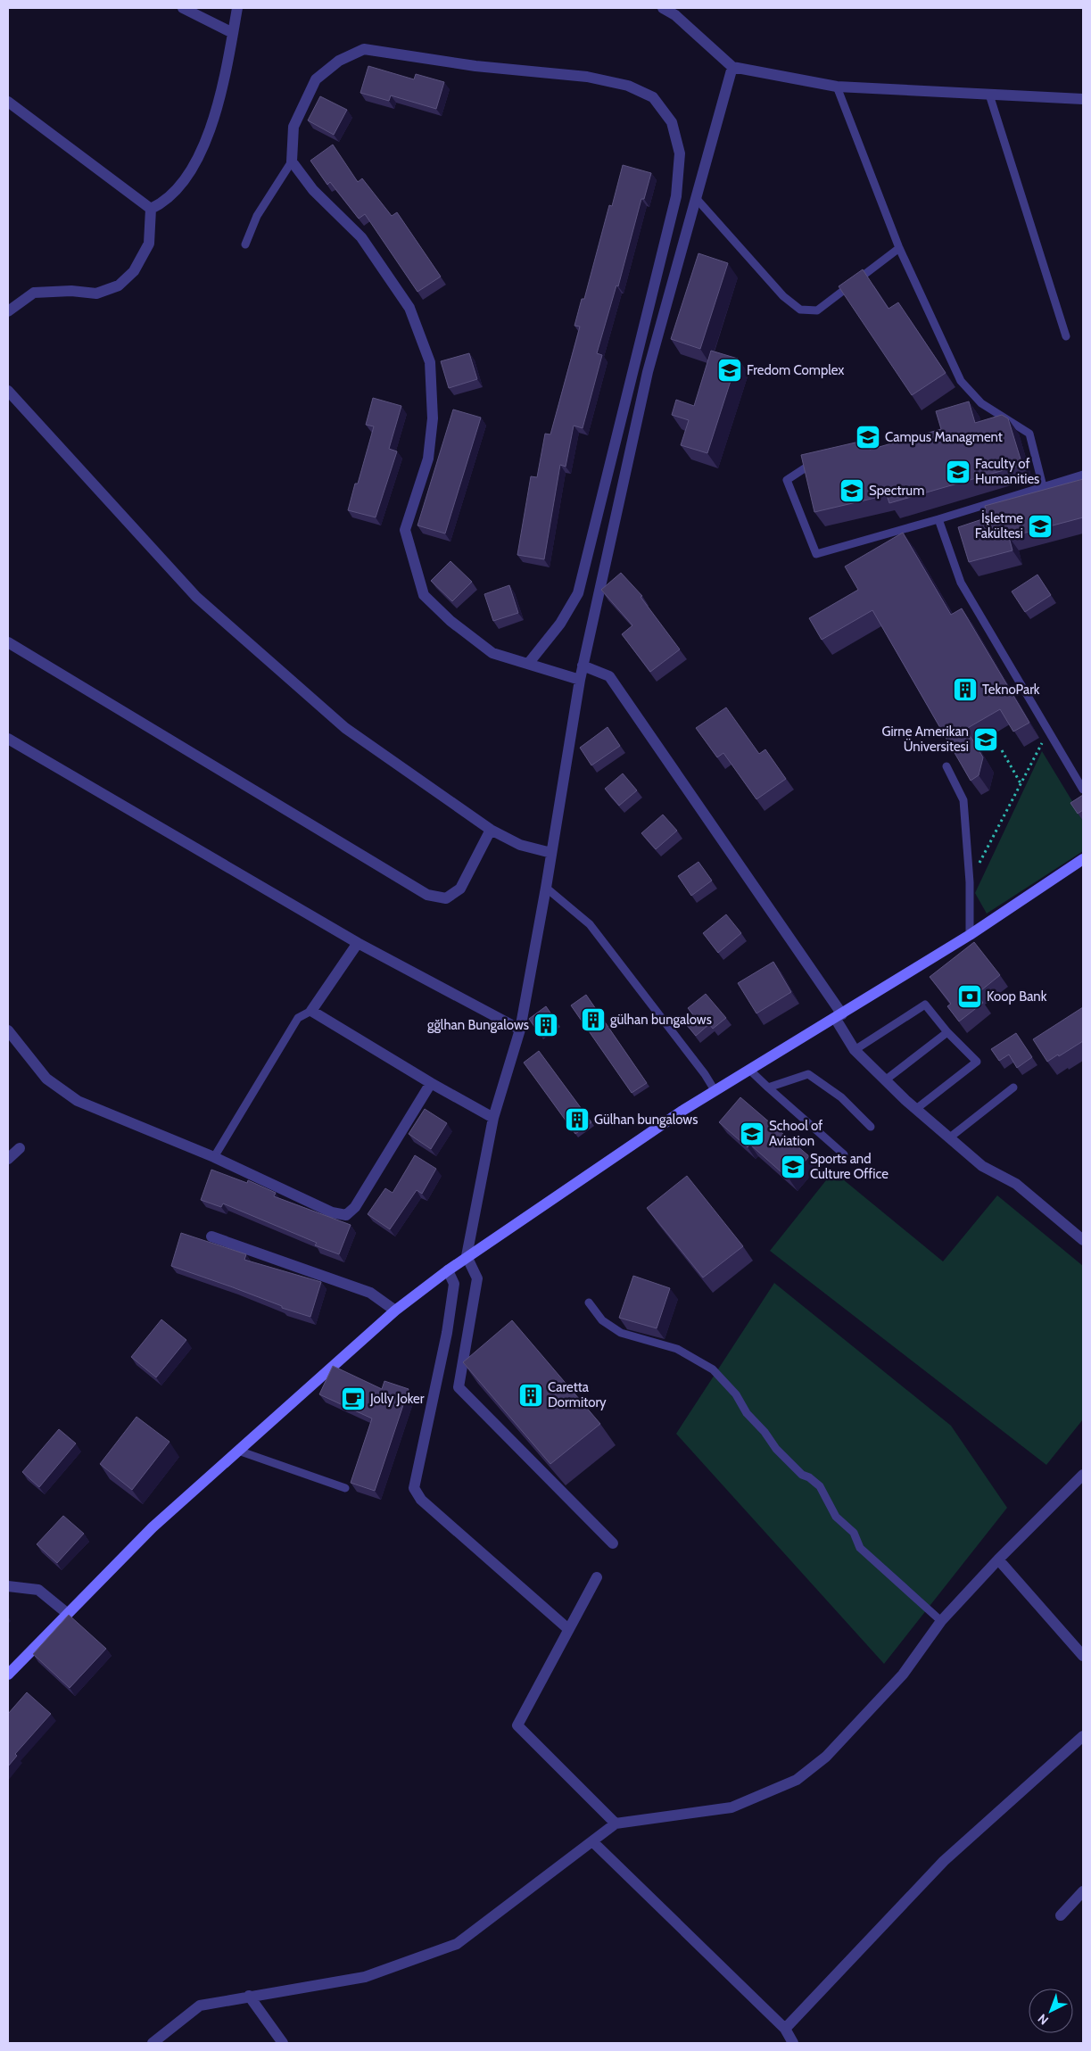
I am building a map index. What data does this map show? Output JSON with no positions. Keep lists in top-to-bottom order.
{
  "places": {
    "school or university": [
      "Fredom Complex",
      "Campus Managment",
      "Faculty of Humanities",
      "Spectrum",
      "İşletme Fakültesi",
      "Girne Amerikan Üniversitesi",
      "School of Aviation",
      "Sports and Culture Office"
    ],
    "building": [
      "TeknoPark",
      "gülhan bungalows",
      "gğlhan Bungalows",
      "Gülhan bungalows",
      "Caretta Dormitory"
    ],
    "bank": ["Koop Bank"],
    "cafe": ["Jolly Joker"]
  },
  "north": "bottom left"
}
